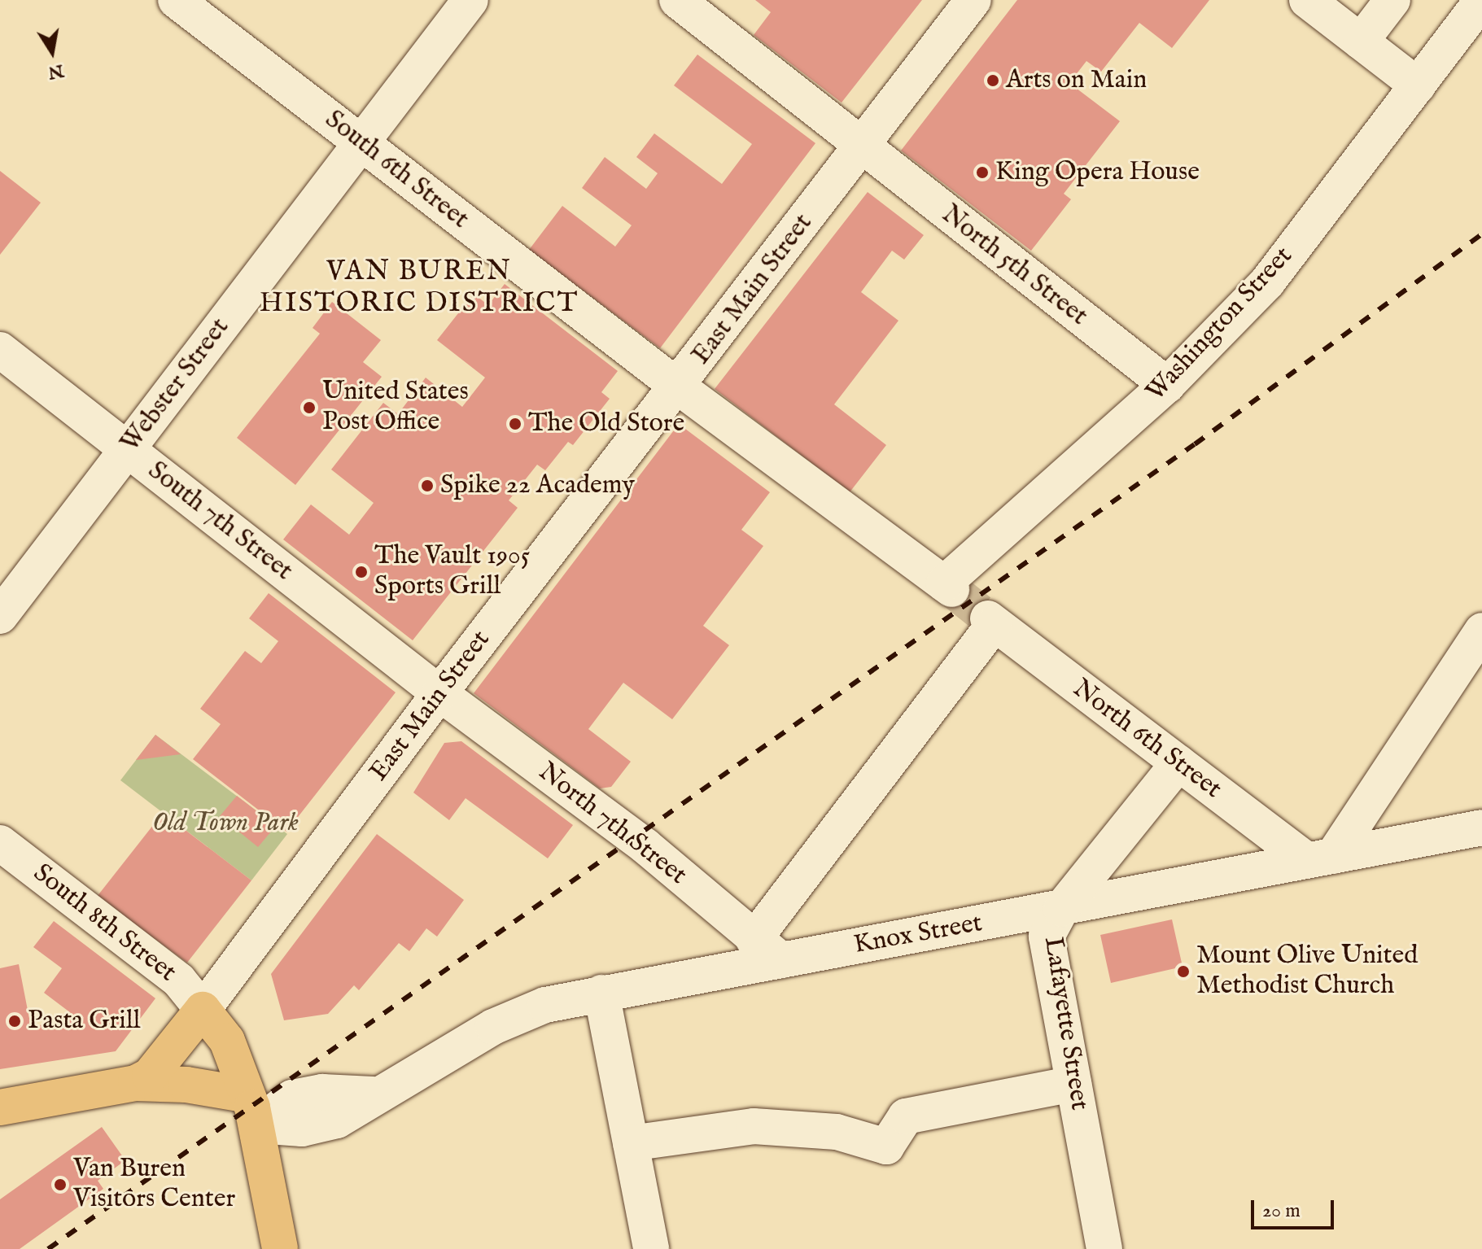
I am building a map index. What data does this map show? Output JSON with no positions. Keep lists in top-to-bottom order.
{
  "streets": {
    "main road": ["East Main Street"],
    "street": [
      "South 6th Street",
      "North 5th Street",
      "Washington Street",
      "Webster Street",
      "South 7th Street",
      "North 6th Street",
      "North 7th Street",
      "South 8th Street",
      "Knox Street",
      "Lafayette Street"
    ]
  },
  "crossings": [
    ["South 6th Street", "East Main Street"],
    ["South 6th Street", "Washington Street"],
    ["South 6th Street", "Webster Street"],
    ["North 5th Street", "East Main Street"],
    ["North 5th Street", "Washington Street"],
    ["East Main Street", "Washington Street"],
    ["East Main Street", "South 7th Street"],
    ["East Main Street", "North 7th Street"],
    ["East Main Street", "South 8th Street"],
    ["Webster Street", "South 7th Street"],
    ["South 7th Street", "North 7th Street"],
    ["North 6th Street", "North 7th Street"],
    ["North 6th Street", "Knox Street"],
    ["North 6th Street", "Lafayette Street"],
    ["North 7th Street", "Knox Street"],
    ["Knox Street", "Lafayette Street"]
  ],
  "districts": ["VAN BUREN HISTORIC DISTRICT"],
  "parks": ["Old Town Park"],
  "places": [
    "Arts on Main",
    "King Opera House",
    "United States Post Office",
    "The Old Store",
    "Spike 22 Academy",
    "The Vault 1905 Sports Grill",
    "Mount Olive United Methodist Church",
    "Pasta Grill",
    "Van Buren Visitors Center"
  ],
  "scale_bar": "20 m",
  "north": "bottom"
}
